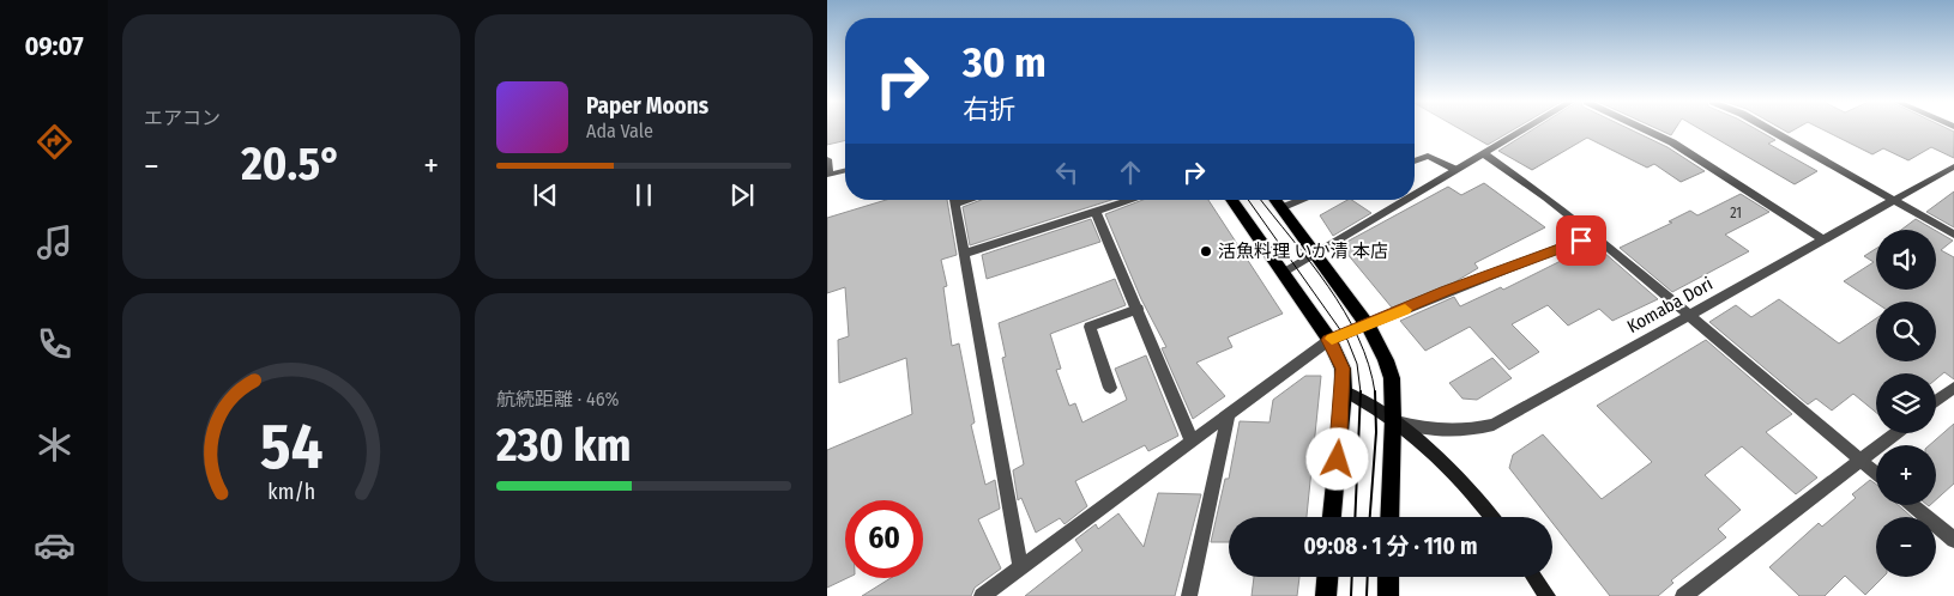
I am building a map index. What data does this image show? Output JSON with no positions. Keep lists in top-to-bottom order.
{
  "streets": {
    "street": ["Komaba Dori"]
  },
  "places": ["活魚料理 いか清 本店"],
  "house_numbers": ["21"],
  "page": {
    "tabs": "09:07",
    "tile": [
      "エアコン",
      ["航続距離 · 46%", "230 km"]
    ],
    "turn": ["30 m", "右折"],
    "song": ["Paper Moons", "Ada Vale"],
    "heat": ["−", "20.5°", "+"],
    "map_buttons": ["+", "−"],
    "limit": "60",
    "trip": "09:08 · 1 分 · 110 m",
    "gauge": ["54", "km/h"]
  }
}
